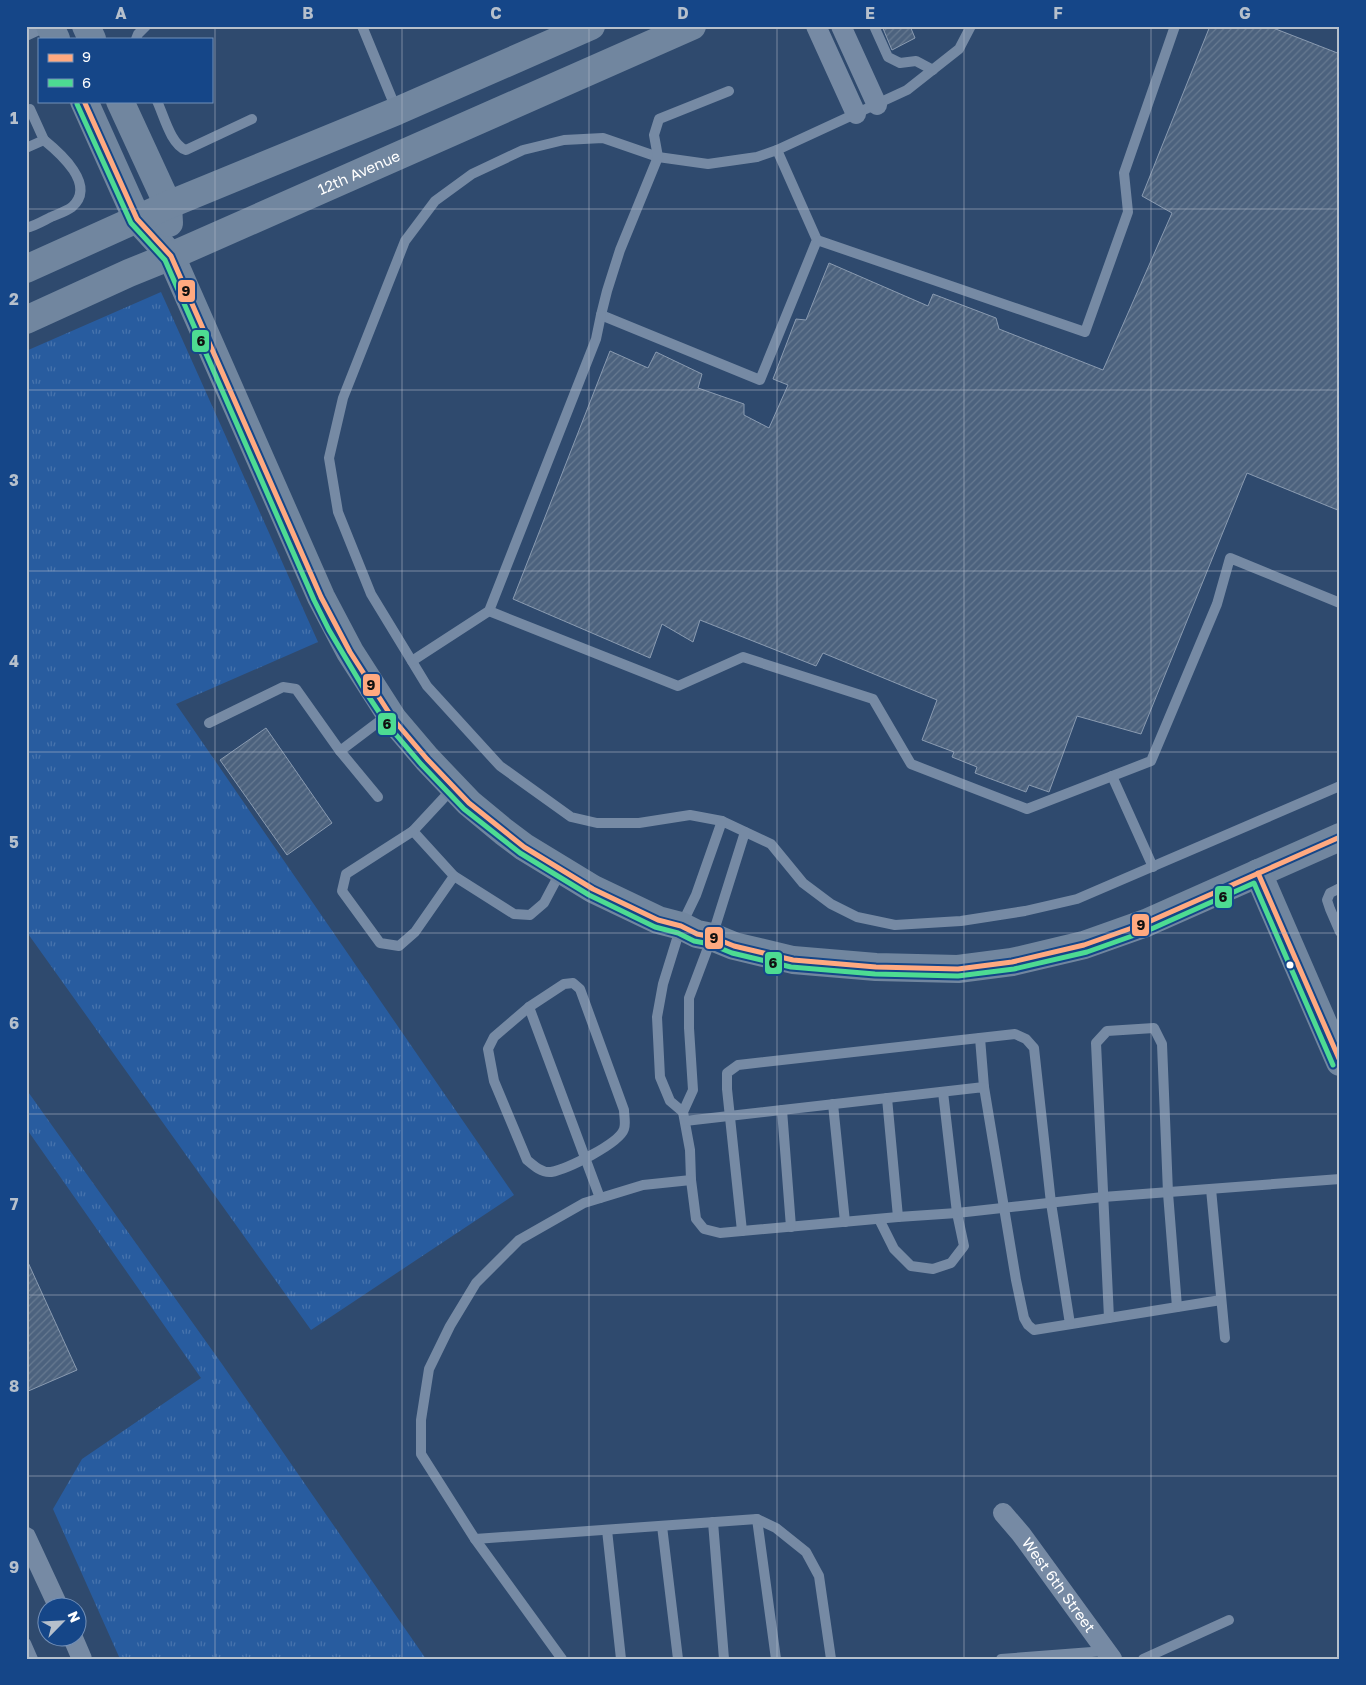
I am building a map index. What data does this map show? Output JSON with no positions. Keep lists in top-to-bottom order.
{
  "streets": {
    "street": ["12th Avenue", "West 6th Street"]
  },
  "lines": ["transit line 9", "transit line 6"],
  "legend": ["9", "6"],
  "north": "top right",
  "grid": {
    "columns": [
      "A",
      "B",
      "C",
      "D",
      "E",
      "F",
      "G"
    ],
    "rows": [
      "1",
      "2",
      "3",
      "4",
      "5",
      "6",
      "7",
      "8",
      "9"
    ]
  }
}
